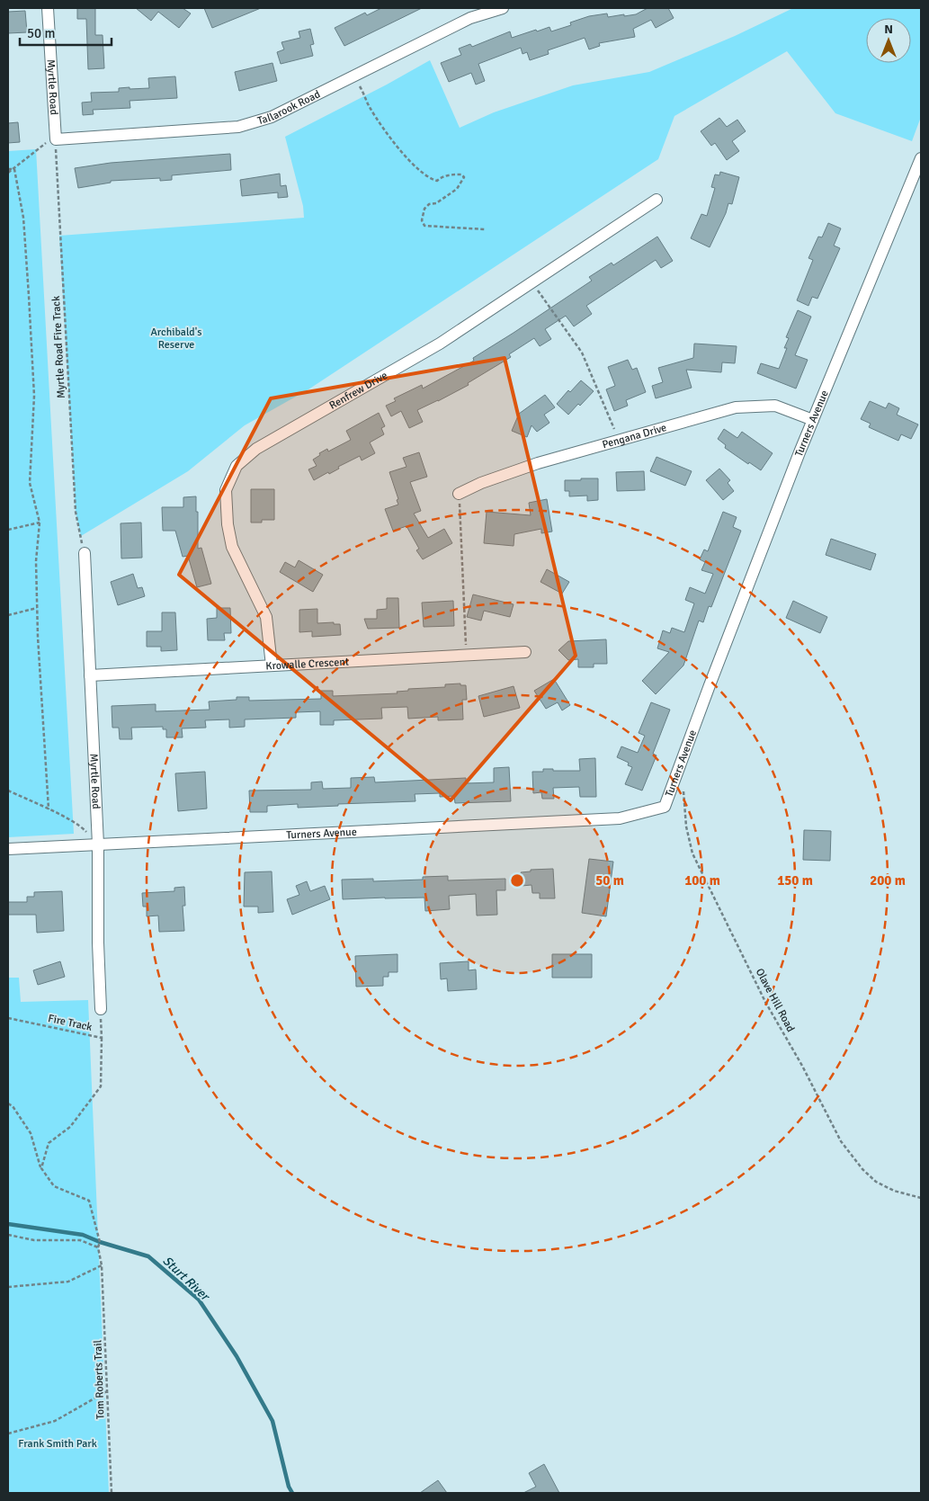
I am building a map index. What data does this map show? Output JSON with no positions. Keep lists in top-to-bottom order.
{
  "streets": {
    "street": [
      "Myrtle Road",
      "Tallarook Road",
      "Renfrew Drive",
      "Turners Avenue",
      "Pengana Drive",
      "Krowalle Crescent"
    ],
    "path": [
      "Myrtle Road Fire Track",
      "Olave Hill Road",
      "Fire Track",
      "Tom Roberts Trail"
    ]
  },
  "crossings": [
    ["Myrtle Road", "Tallarook Road"],
    ["Myrtle Road", "Myrtle Road Fire Track"],
    ["Myrtle Road", "Turners Avenue"],
    ["Myrtle Road", "Krowalle Crescent"],
    ["Myrtle Road", "Fire Track"],
    ["Tallarook Road", "Myrtle Road Fire Track"],
    ["Renfrew Drive", "Krowalle Crescent"],
    ["Turners Avenue", "Pengana Drive"],
    ["Turners Avenue", "Olave Hill Road"]
  ],
  "water": ["Sturt River"],
  "parks": ["Archibald's Reserve", "Frank Smith Park"],
  "scale_bar": "50 m",
  "north": "top",
  "rings": [
    "50 m",
    "100 m",
    "150 m",
    "200 m"
  ]
}
